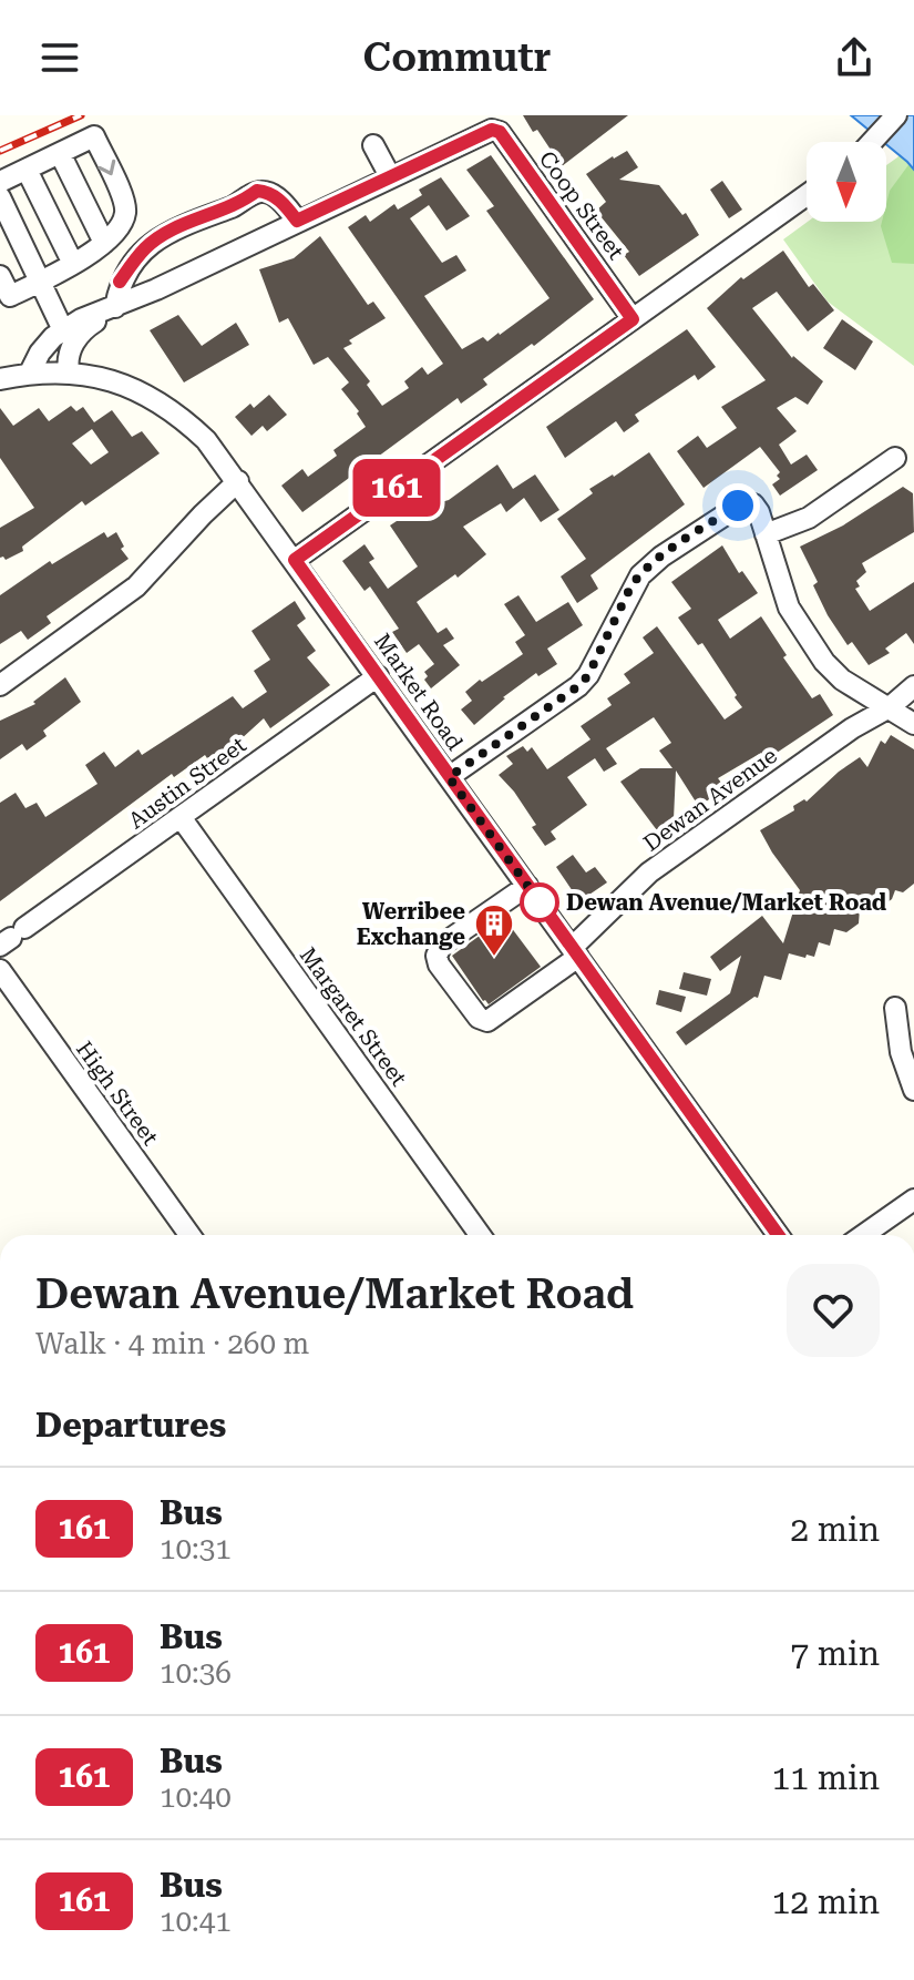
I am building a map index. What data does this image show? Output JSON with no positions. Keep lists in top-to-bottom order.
{
  "streets": {
    "street": [
      "Coop Street",
      "Market Road",
      "Austin Street",
      "Dewan Avenue",
      "Margaret Street",
      "High Street"
    ]
  },
  "crossings": [
    ["Market Road", "Austin Street"],
    ["Market Road", "Dewan Avenue"],
    ["Austin Street", "Margaret Street"]
  ],
  "places": {
    "other": ["Dewan Avenue/Market Road"],
    "building": ["Werribee Exchange"]
  },
  "lines": ["bus line 161"],
  "north": "bottom",
  "page": {
    "header": "Commutr",
    "on_map": "161",
    "heading": [
      ["Dewan Avenue/Market Road", "Walk · 4 min · 260 m"],
      "Departures"
    ],
    "list": [
      {
        "mark": "161",
        "name": "Bus",
        "note": "10:31",
        "value": "2 min"
      },
      {
        "mark": "161",
        "name": "Bus",
        "note": "10:36",
        "value": "7 min"
      },
      {
        "mark": "161",
        "name": "Bus",
        "note": "10:40",
        "value": "11 min"
      },
      {
        "mark": "161",
        "name": "Bus",
        "note": "10:41",
        "value": "12 min"
      }
    ]
  }
}
